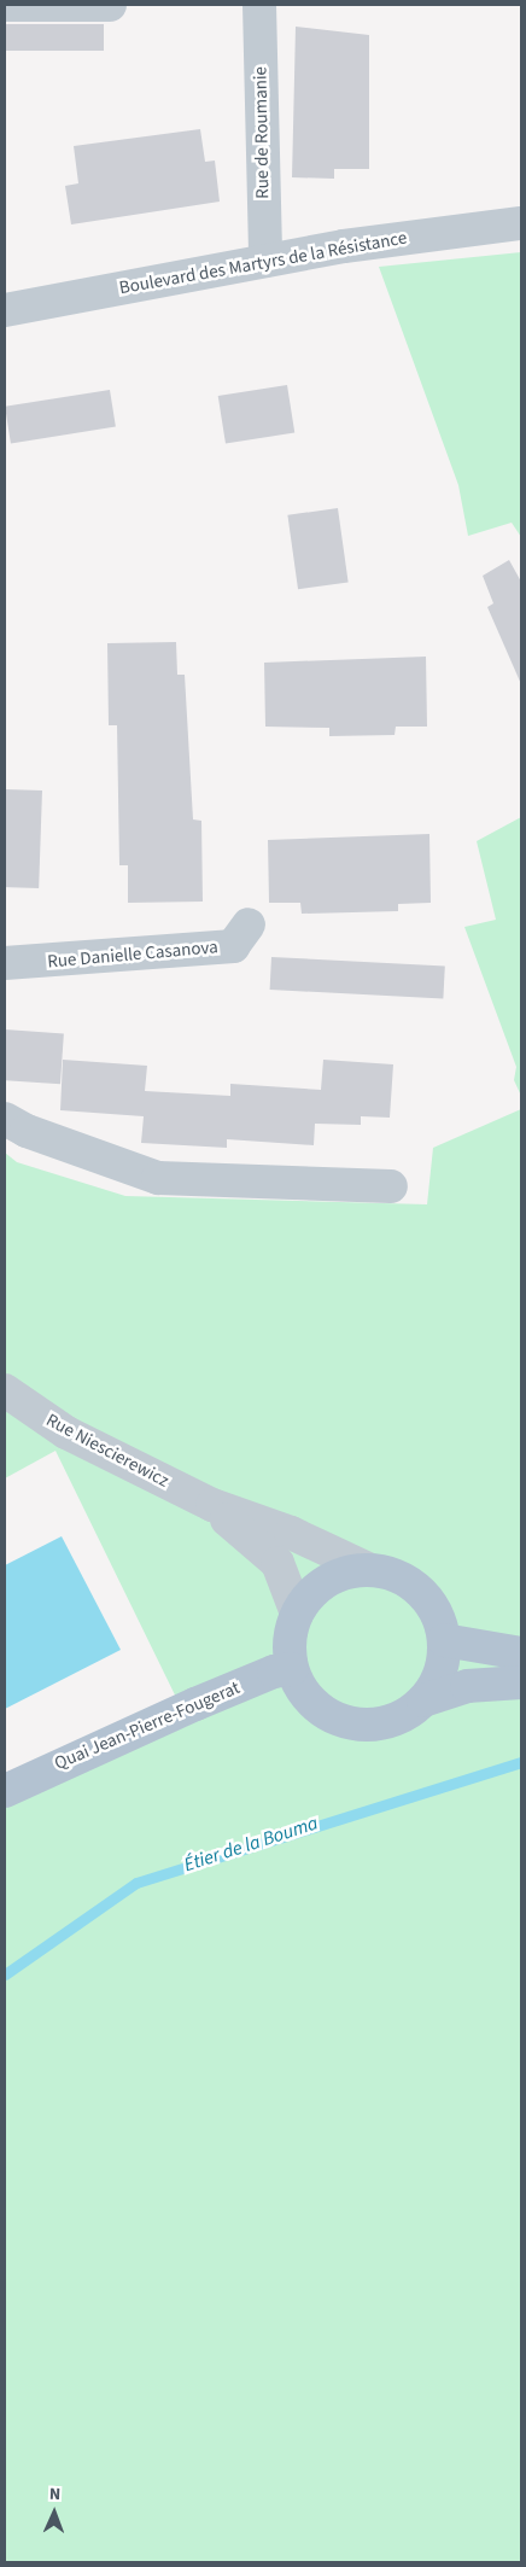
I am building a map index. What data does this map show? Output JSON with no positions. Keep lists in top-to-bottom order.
{
  "streets": {
    "main road": ["Quai Jean-Pierre-Fougerat"],
    "street": [
      "Rue de Roumanie",
      "Boulevard des Martyrs de la Résistance",
      "Rue Danielle Casanova",
      "Rue Niescierewicz"
    ]
  },
  "crossings": [
    ["Rue de Roumanie", "Boulevard des Martyrs de la Résistance"],
    ["Rue Niescierewicz", "Quai Jean-Pierre-Fougerat"]
  ],
  "water": ["Étier de la Bouma"],
  "north": "top"
}
